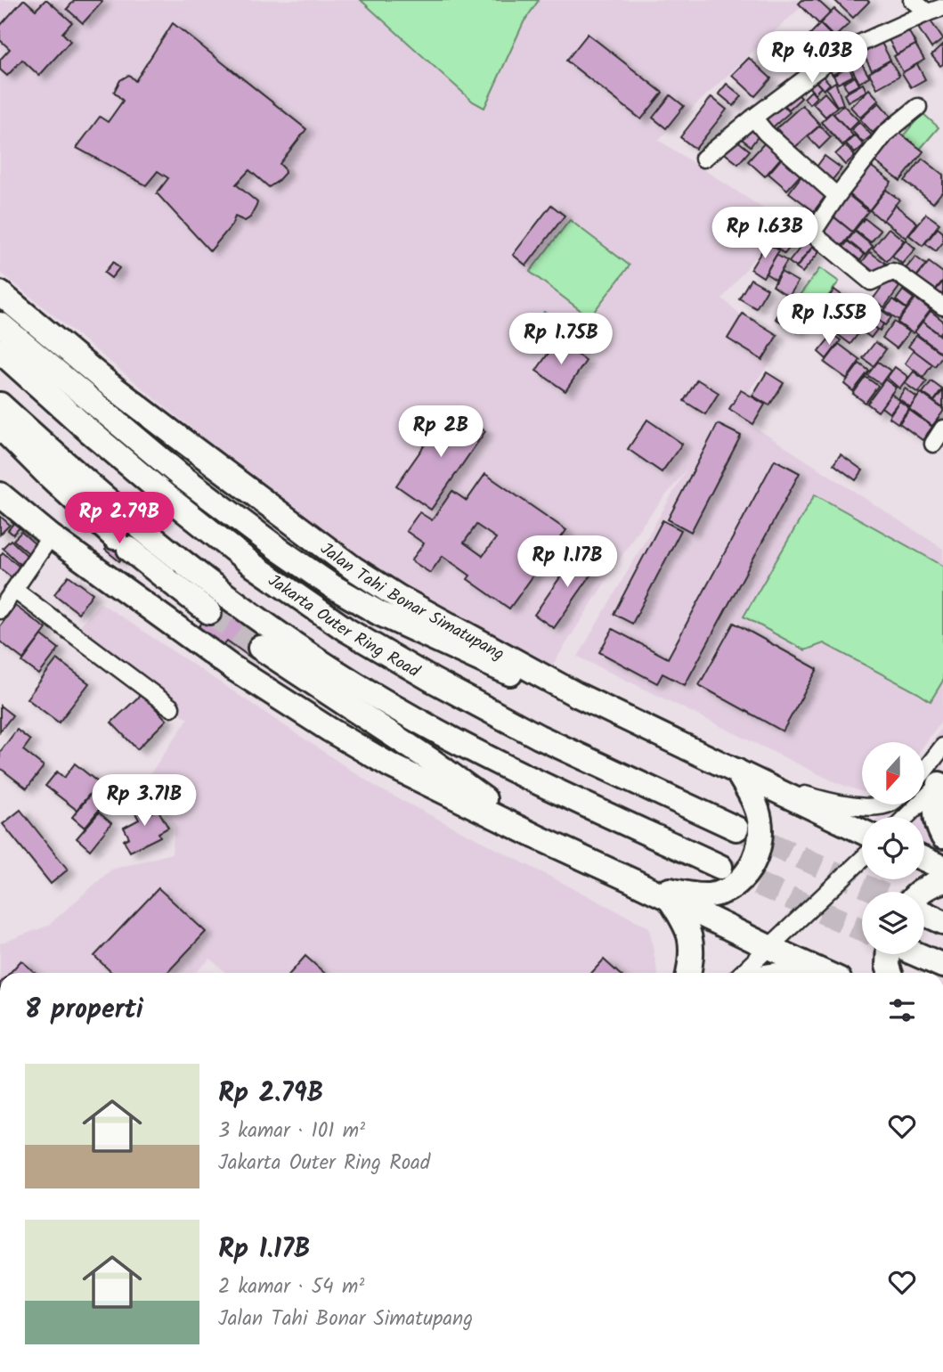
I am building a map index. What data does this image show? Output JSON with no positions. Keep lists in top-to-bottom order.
{
  "streets": {
    "highway": ["Jalan Tahi Bonar Simatupang", "Jakarta Outer Ring Road"]
  },
  "north": "bottom",
  "page": {
    "price": [
      "Rp 4.03B",
      "Rp 1.63B",
      "Rp 1.55B",
      "Rp 1.75B",
      "Rp 2B",
      "Rp 2.79B",
      "Rp 1.17B",
      "Rp 3.71B"
    ],
    "heading": "8 properti",
    "list": [
      {
        "name": "Rp 2.79B",
        "note": "3 kamar · 101 m² · Jakarta Outer Ring Road"
      },
      {
        "name": "Rp 1.17B",
        "note": "2 kamar · 54 m² · Jalan Tahi Bonar Simatupang"
      }
    ]
  }
}
